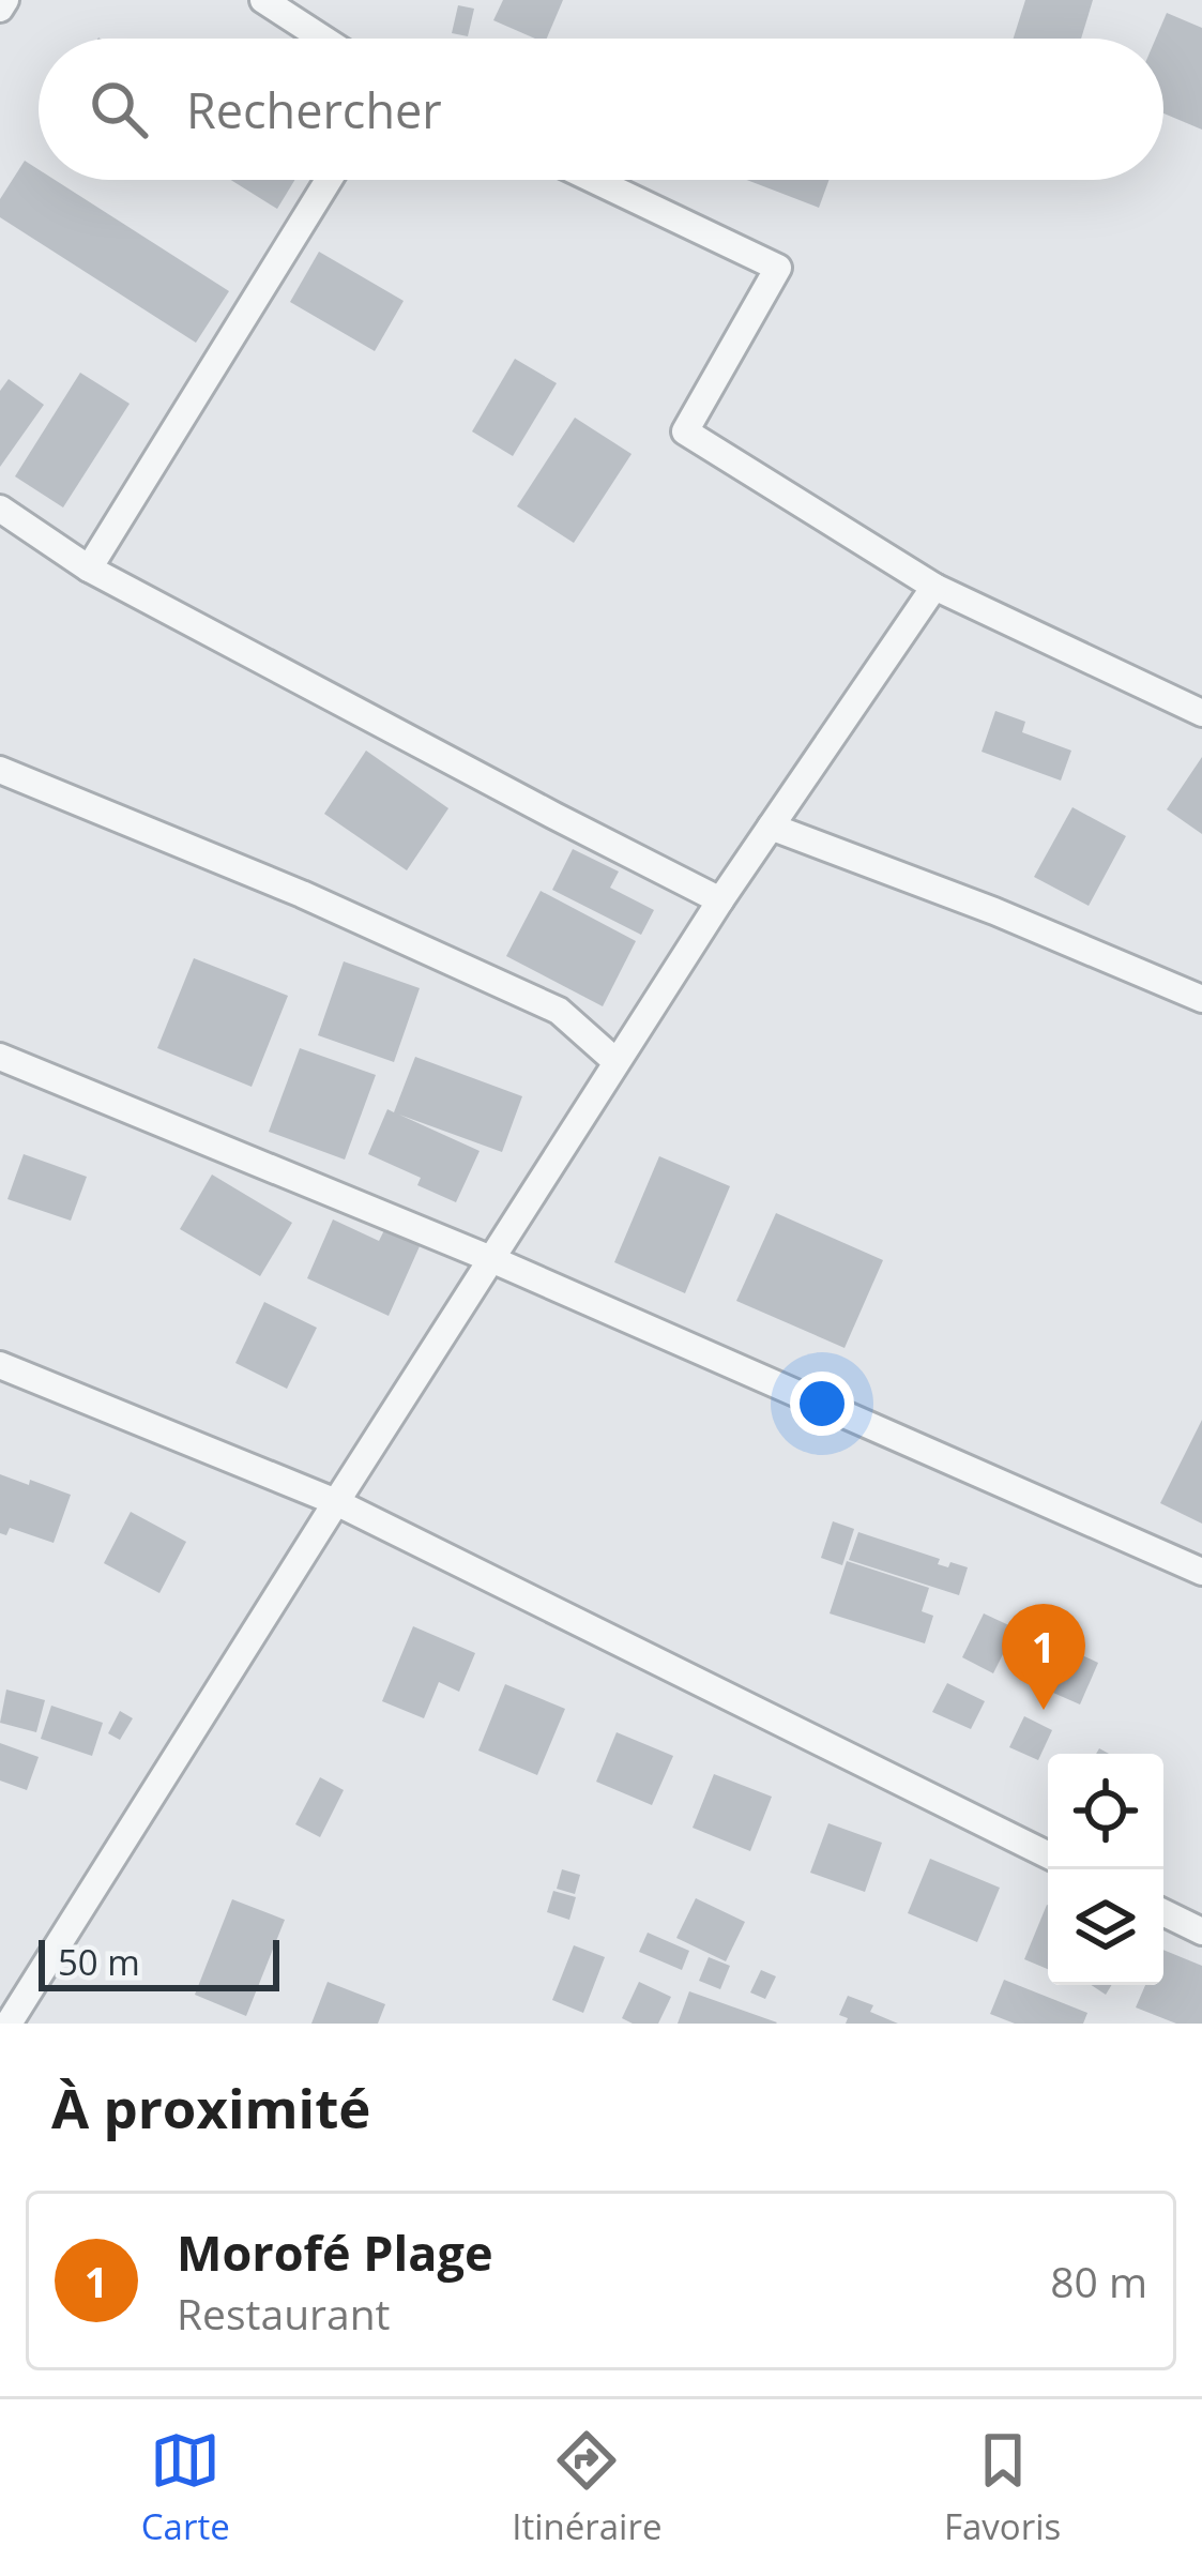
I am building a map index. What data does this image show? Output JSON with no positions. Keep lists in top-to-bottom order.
{
  "scale_bar": "50 m",
  "page": {
    "search": "Rechercher",
    "pins": "1",
    "scale": "50 m",
    "heading": "À proximité",
    "list": [
      {
        "mark": "1",
        "name": "Morofé Plage",
        "note": "Restaurant",
        "value": "80 m"
      }
    ],
    "nav": ["Carte", "Itinéraire", "Favoris"]
  }
}
